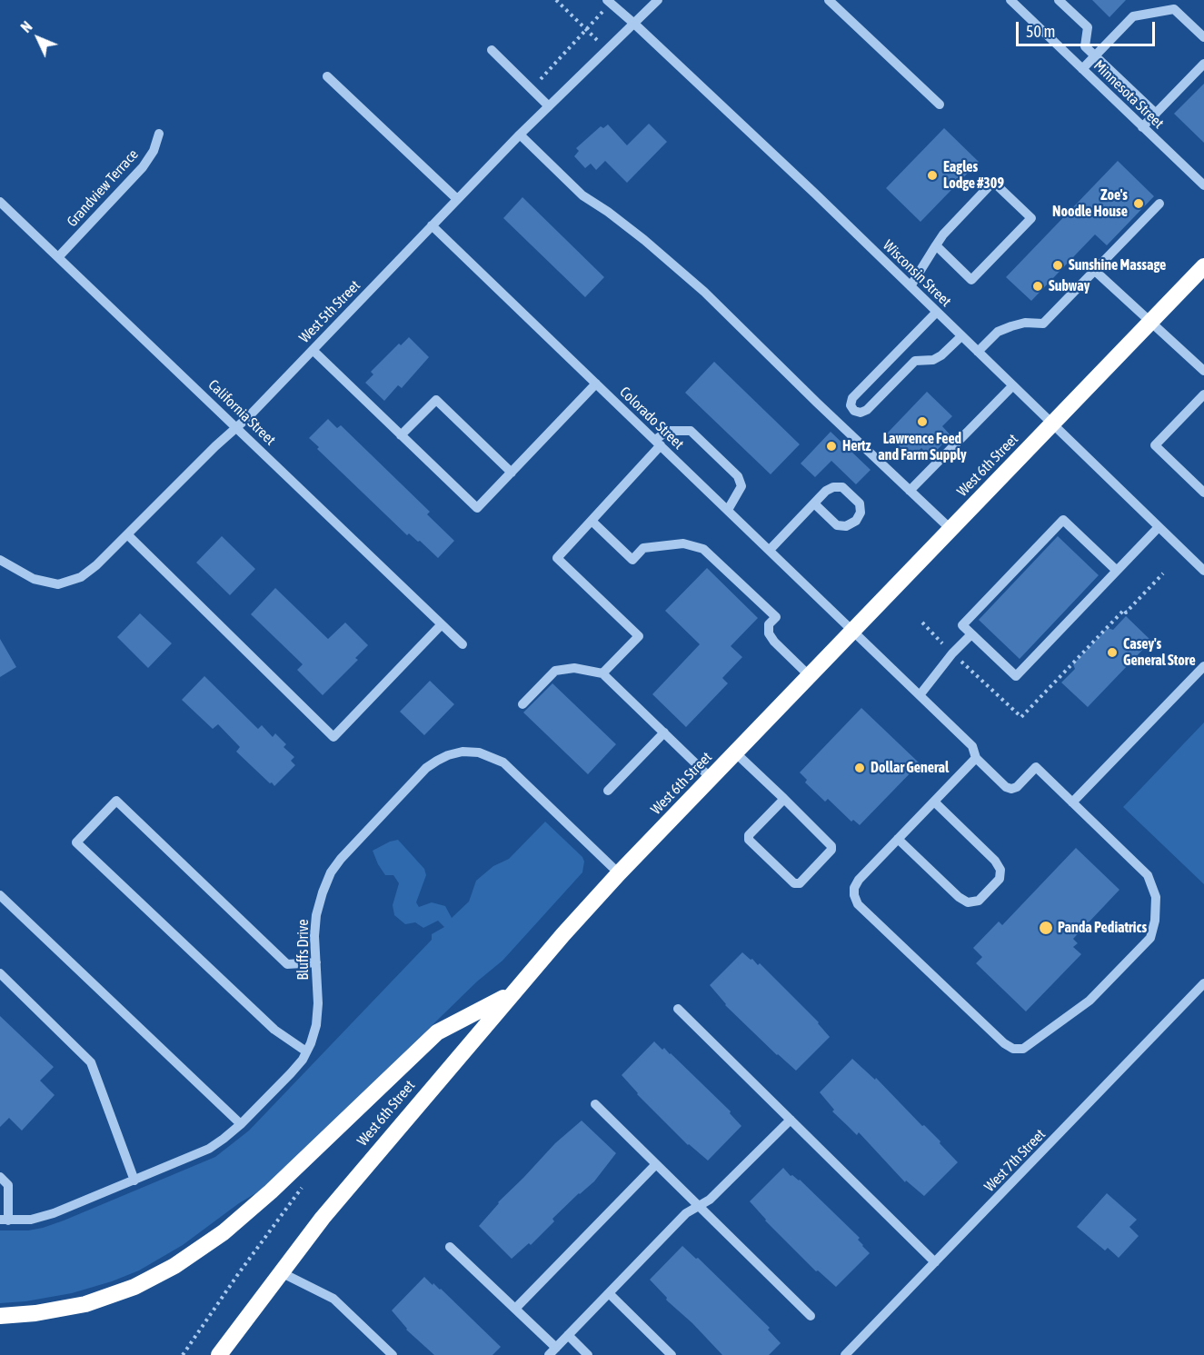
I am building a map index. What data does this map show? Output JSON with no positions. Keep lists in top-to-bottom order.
{
  "streets": {
    "highway": ["West 6th Street"],
    "street": [
      "Minnesota Street",
      "Grandview Terrace",
      "Wisconsin Street",
      "West 5th Street",
      "California Street",
      "Colorado Street",
      "Bluffs Drive",
      "West 7th Street"
    ]
  },
  "crossings": [
    ["Grandview Terrace", "California Street"],
    ["Wisconsin Street", "West 5th Street"],
    ["Wisconsin Street", "West 6th Street"],
    ["West 5th Street", "California Street"],
    ["West 5th Street", "Colorado Street"],
    ["Colorado Street", "West 6th Street"],
    ["West 6th Street", "Bluffs Drive"]
  ],
  "places": [
    "Eagles Lodge #309",
    "Zoe's Noodle House",
    "Sunshine Massage",
    "Subway",
    "Lawrence Feed and Farm Supply",
    "Hertz",
    "Casey's General Store",
    "Dollar General",
    "Panda Pediatrics"
  ],
  "scale_bar": "50 m",
  "north": "top left"
}
